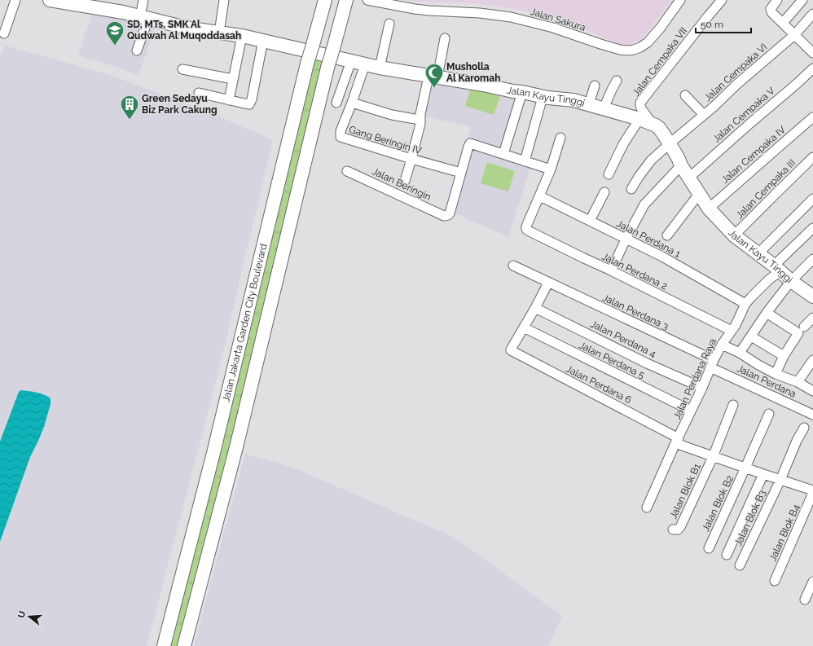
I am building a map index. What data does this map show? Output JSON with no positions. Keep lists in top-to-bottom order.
{
  "streets": {
    "street": [
      "Jalan Sakura",
      "Jalan Cempaka VII",
      "Jalan Cempaka VI",
      "Jalan Kayu Tinggi",
      "Jalan Cempaka V",
      "Gang Beringin IV",
      "Jalan Cempaka IV",
      "Jalan Beringin",
      "Jalan Cempaka III",
      "Jalan Perdana 1",
      "Jalan Perdana 2",
      "Jalan Perdana 3",
      "Jalan Jakarta Garden City Boulevard",
      "Jalan Perdana 4",
      "Jalan Perdana 5",
      "Jalan Perdana Raya",
      "Jalan Perdana",
      "Jalan Perdana 6",
      "Jalan Blok B1",
      "Jalan Blok B2",
      "Jalan Blok B3",
      "Jalan Blok B4"
    ]
  },
  "crossings": [
    ["Jalan Cempaka VII", "Jalan Kayu Tinggi"],
    ["Jalan Cempaka VI", "Jalan Kayu Tinggi"],
    ["Jalan Kayu Tinggi", "Jalan Cempaka V"],
    ["Jalan Kayu Tinggi", "Gang Beringin IV"],
    ["Jalan Kayu Tinggi", "Jalan Cempaka IV"],
    ["Jalan Kayu Tinggi", "Jalan Cempaka III"],
    ["Jalan Kayu Tinggi", "Jalan Perdana Raya"],
    ["Gang Beringin IV", "Jalan Beringin"],
    ["Jalan Perdana 1", "Jalan Perdana 2"],
    ["Jalan Perdana 1", "Jalan Perdana Raya"],
    ["Jalan Perdana 2", "Jalan Perdana Raya"],
    ["Jalan Perdana 3", "Jalan Perdana Raya"],
    ["Jalan Perdana 3", "Jalan Perdana"],
    ["Jalan Perdana 4", "Jalan Perdana Raya"],
    ["Jalan Perdana 5", "Jalan Perdana Raya"],
    ["Jalan Perdana 5", "Jalan Perdana 6"],
    ["Jalan Perdana Raya", "Jalan Perdana"],
    ["Jalan Perdana Raya", "Jalan Perdana 6"],
    ["Jalan Perdana 6", "Jalan Blok B1"],
    ["Jalan Perdana 6", "Jalan Blok B2"],
    ["Jalan Perdana 6", "Jalan Blok B3"],
    ["Jalan Perdana 6", "Jalan Blok B4"]
  ],
  "places": {
    "school or university": ["SD, MTs, SMK Al Qudwah Al Muqoddasah"],
    "mosque": ["Musholla Al Karomah"],
    "building": ["Green Sedayu Biz Park Cakung"]
  },
  "scale_bar": "50 m",
  "north": "left"
}
